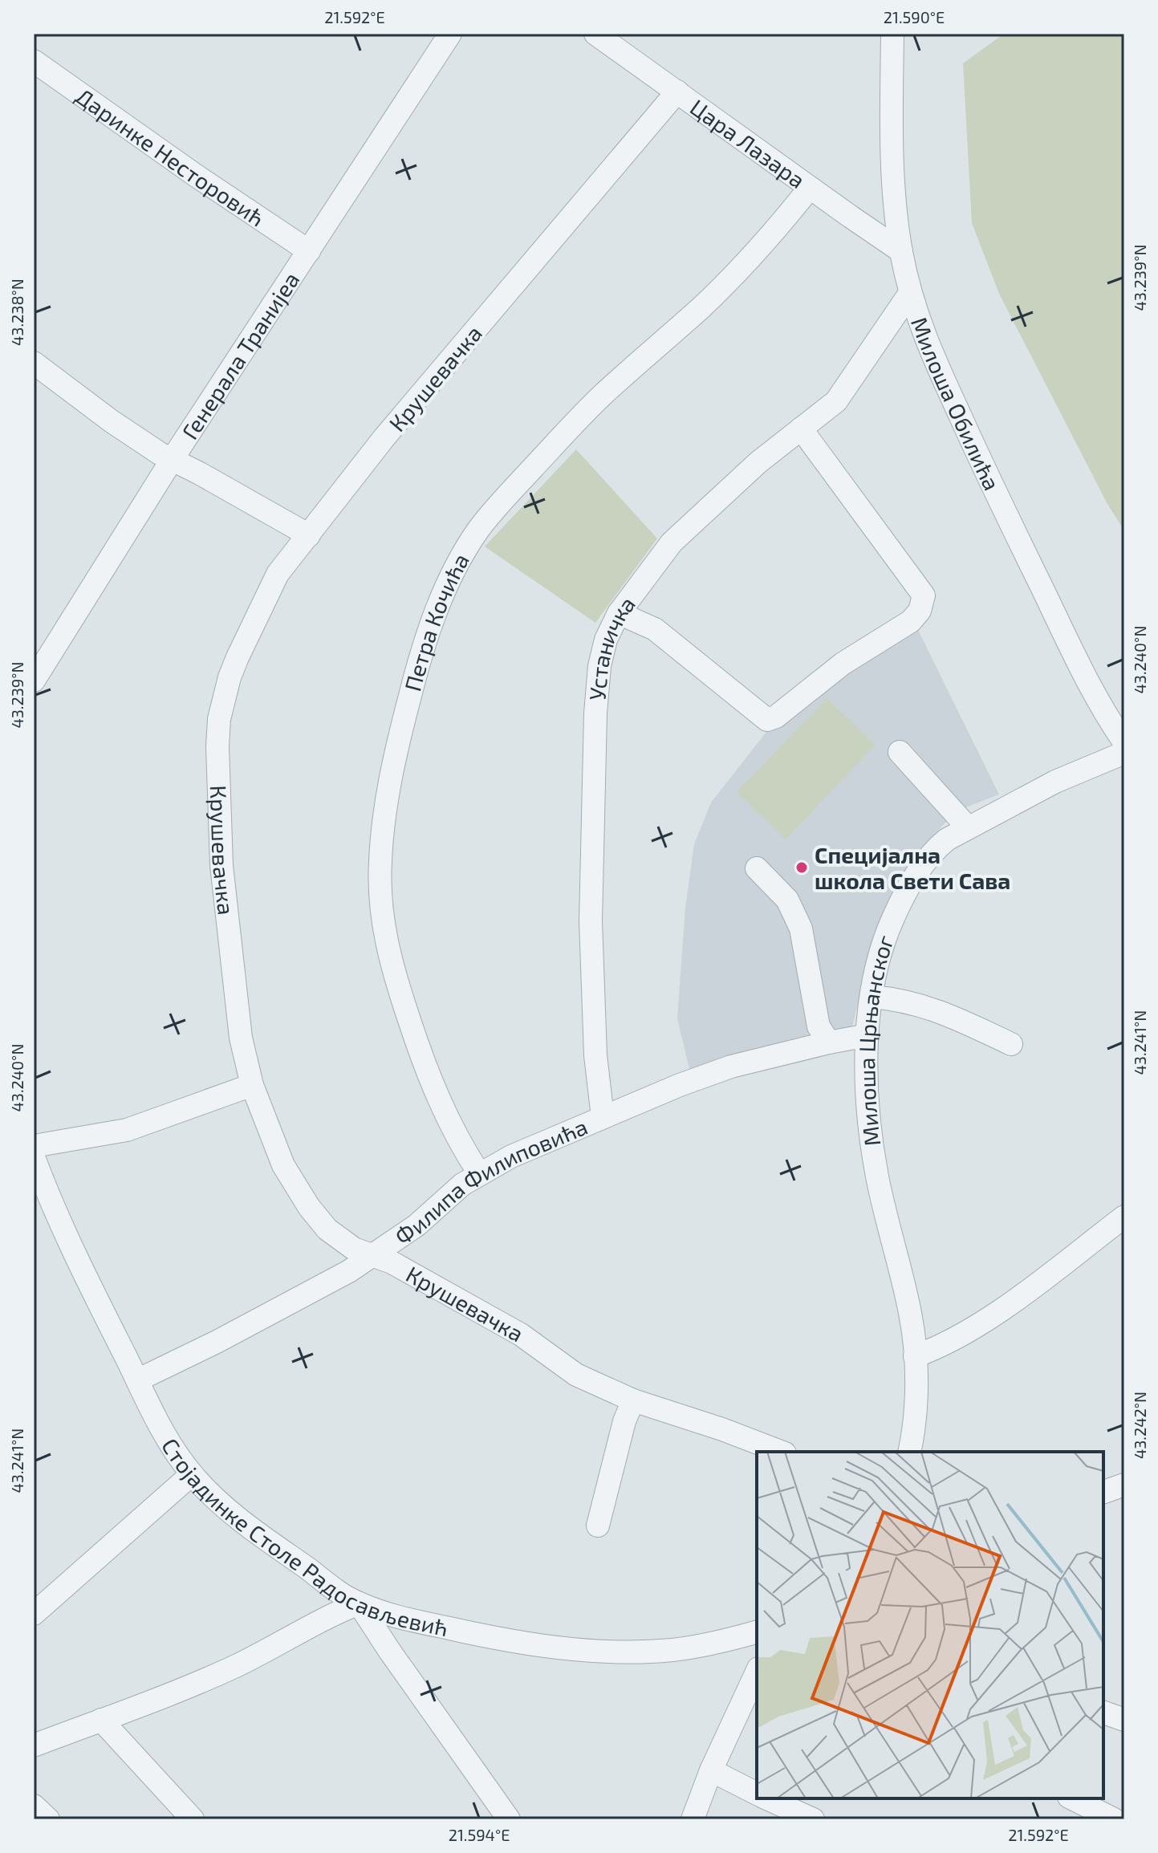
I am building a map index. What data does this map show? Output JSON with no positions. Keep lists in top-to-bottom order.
{
  "streets": {
    "street": [
      "Цара Лазара",
      "Даринке Несторовић",
      "Генерала Транијеа",
      "Крушевачка",
      "Милоша Обилића",
      "Петра Кочића",
      "Устаничка",
      "Милоша Црњанског",
      "Филипа Филиповића",
      "Стојадинке Столе Радосављевић"
    ]
  },
  "crossings": [
    ["Цара Лазара", "Крушевачка"],
    ["Цара Лазара", "Милоша Обилића"],
    ["Цара Лазара", "Петра Кочића"],
    ["Даринке Несторовић", "Генерала Транијеа"],
    ["Крушевачка", "Филипа Филиповића"],
    ["Милоша Обилића", "Устаничка"],
    ["Петра Кочића", "Филипа Филиповића"],
    ["Устаничка", "Филипа Филиповића"],
    ["Милоша Црњанског", "Филипа Филиповића"],
    ["Филипа Филиповића", "Стојадинке Столе Радосављевић"]
  ],
  "places": ["Специјална школа Свети Сава"],
  "coordinates": [
    "21.592°E",
    "21.590°E",
    "43.239°N",
    "43.238°N",
    "43.240°N",
    "43.241°N",
    "43.242°N",
    "21.594°E"
  ]
}
